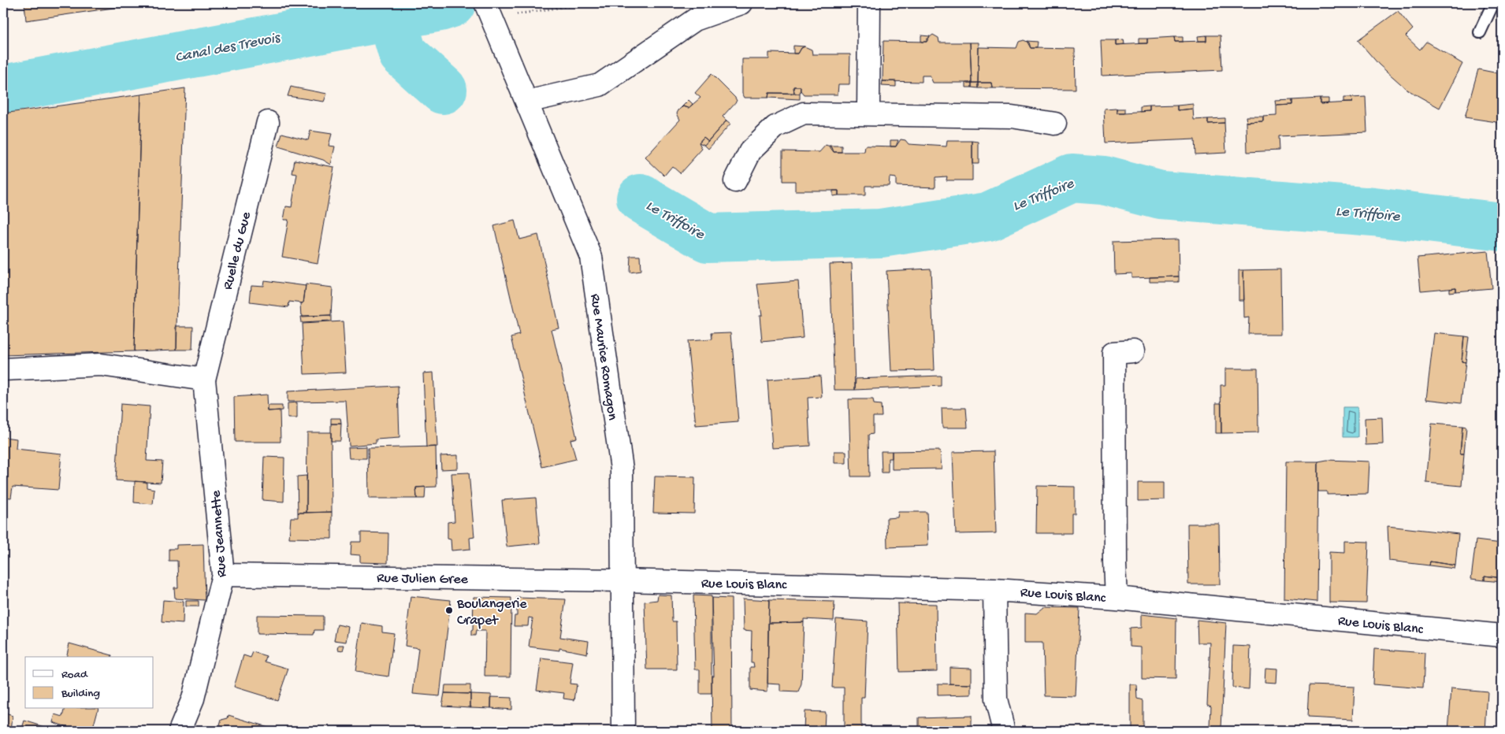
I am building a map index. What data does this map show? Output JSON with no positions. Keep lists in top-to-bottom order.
{
  "streets": {
    "street": [
      "Ruelle du Gue",
      "Rue Maurice Romagon",
      "Rue Jeannette",
      "Rue Julien Gree",
      "Rue Louis Blanc"
    ]
  },
  "crossings": [
    ["Ruelle du Gue", "Rue Jeannette"],
    ["Rue Maurice Romagon", "Rue Julien Gree"],
    ["Rue Maurice Romagon", "Rue Louis Blanc"],
    ["Rue Jeannette", "Rue Julien Gree"],
    ["Rue Julien Gree", "Rue Louis Blanc"]
  ],
  "water": ["Canal des Trevois", "Le Triffoire"],
  "places": ["Boulangerie Crapet"],
  "legend": ["Road", "Building"]
}
